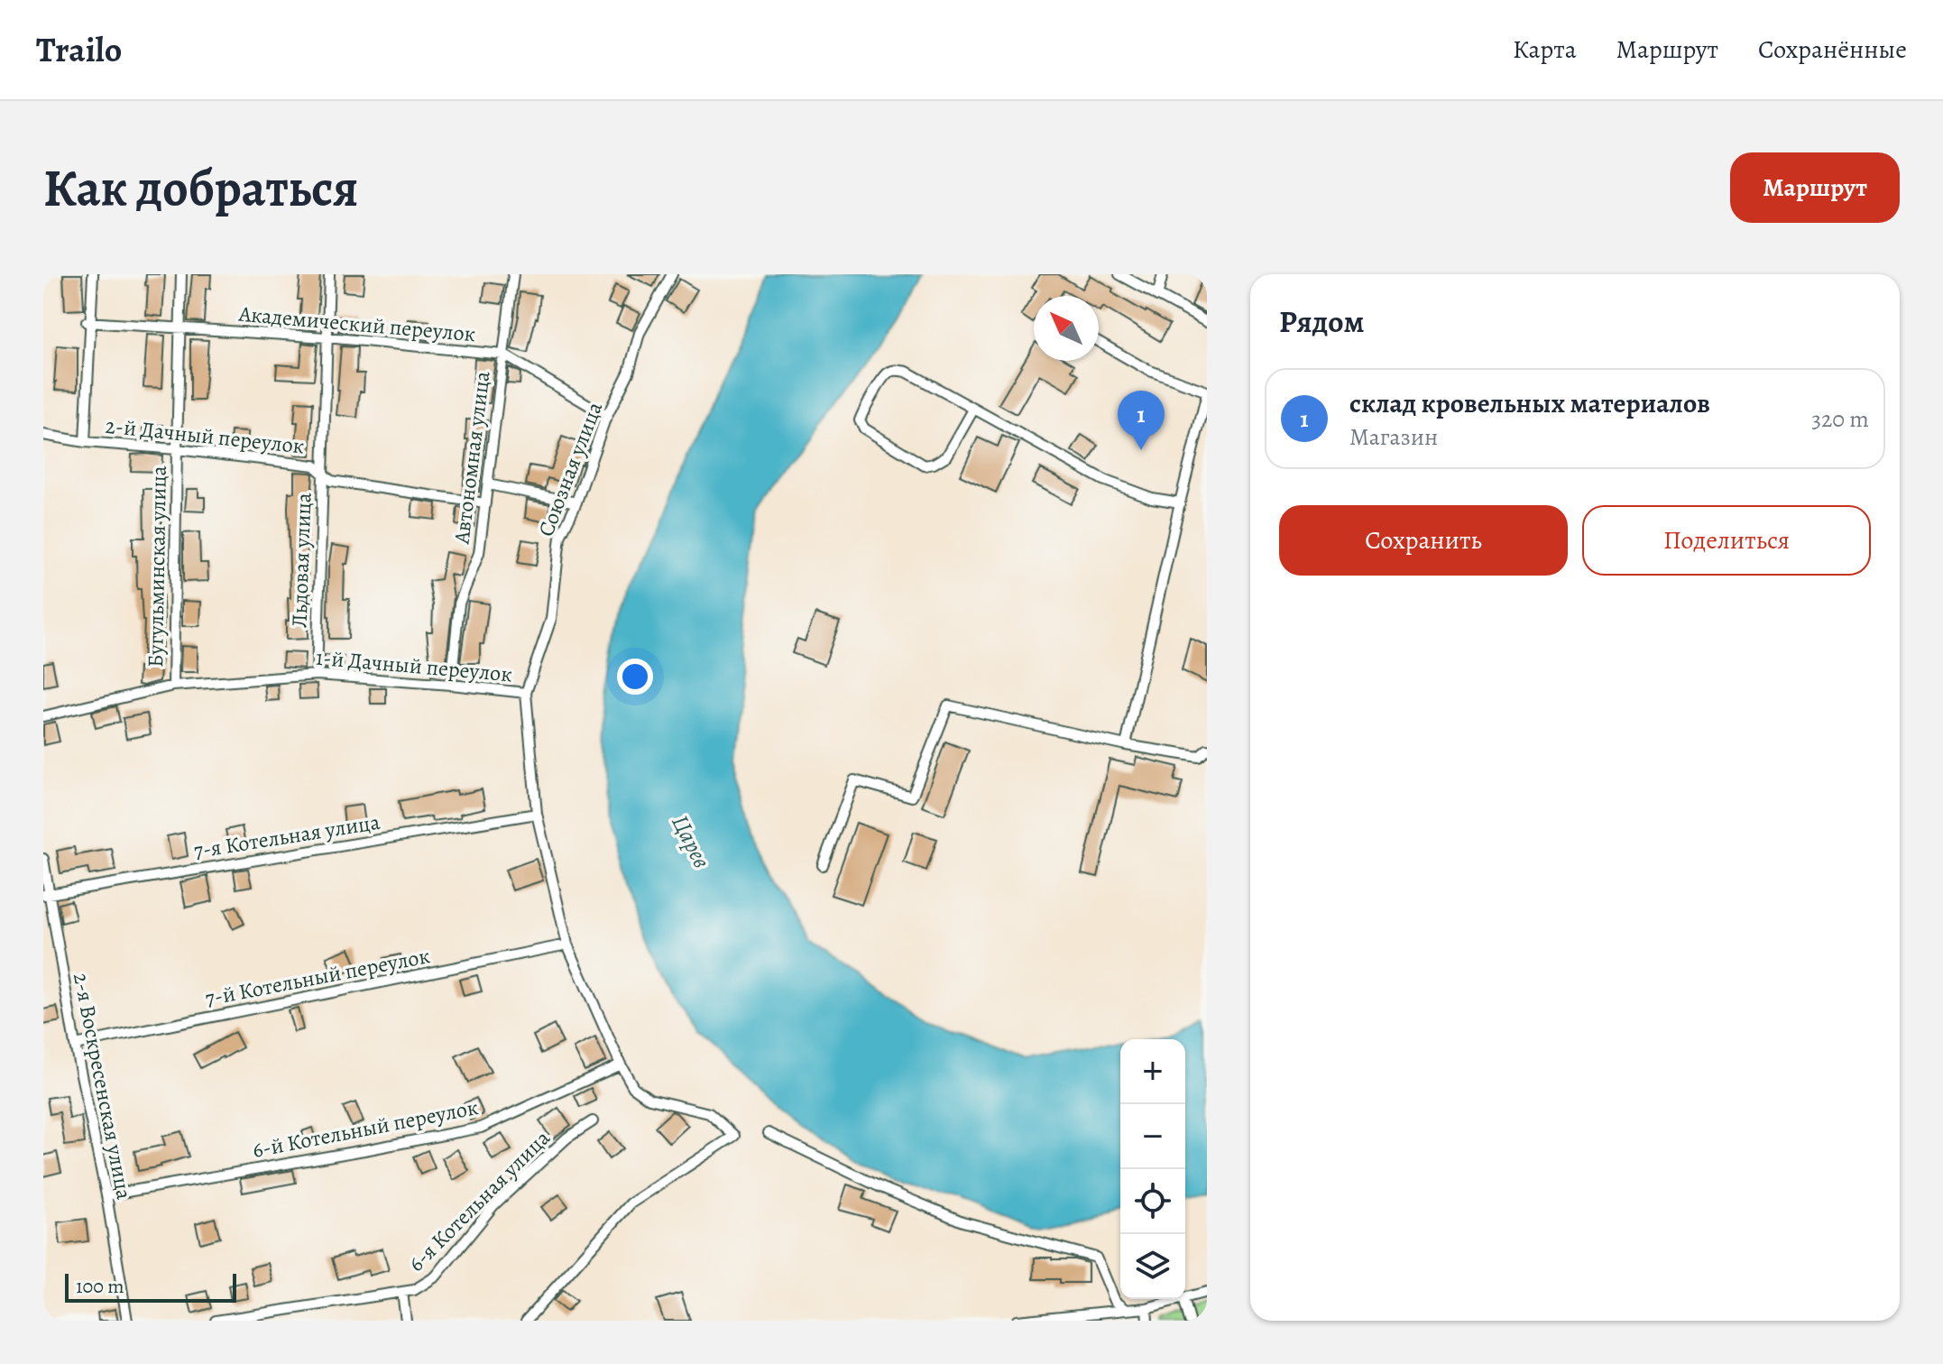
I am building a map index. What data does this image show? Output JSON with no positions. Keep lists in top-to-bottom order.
{
  "streets": {
    "street": [
      "Академический переулок",
      "2-й Дачный переулок",
      "Автономная улица",
      "Союзная улица",
      "Льдовая улица",
      "Бугульминская улица",
      "1-й Дачный переулок",
      "7-я Котельная улица",
      "7-й Котельный переулок",
      "2-я Воскресенская улица",
      "6-й Котельный переулок",
      "6-я Котельная улица"
    ]
  },
  "crossings": [
    ["Академический переулок", "Автономная улица"],
    ["Академический переулок", "Союзная улица"],
    ["Академический переулок", "Льдовая улица"],
    ["Академический переулок", "Бугульминская улица"],
    ["2-й Дачный переулок", "Автономная улица"],
    ["2-й Дачный переулок", "Льдовая улица"],
    ["2-й Дачный переулок", "Бугульминская улица"],
    ["Автономная улица", "1-й Дачный переулок"],
    ["Союзная улица", "1-й Дачный переулок"],
    ["Союзная улица", "7-я Котельная улица"],
    ["Союзная улица", "7-й Котельный переулок"],
    ["Союзная улица", "6-й Котельный переулок"],
    ["Льдовая улица", "1-й Дачный переулок"],
    ["Бугульминская улица", "1-й Дачный переулок"],
    ["7-я Котельная улица", "2-я Воскресенская улица"],
    ["7-й Котельный переулок", "2-я Воскресенская улица"],
    ["2-я Воскресенская улица", "6-й Котельный переулок"]
  ],
  "water": ["Царев"],
  "scale_bar": "100 m",
  "north": "top left",
  "page": {
    "header": "Trailo",
    "nav": ["Карта", "Маршрут", "Сохранённые"],
    "buttons": [
      "Маршрут",
      ["Сохранить", "Поделиться"]
    ],
    "title": "Как добраться",
    "heading": "Рядом",
    "list": [
      {
        "mark": "1",
        "name": "склад кровельных материалов",
        "note": "Магазин",
        "value": "320 m"
      }
    ],
    "pins": "1",
    "map_buttons": ["+", "−"],
    "scale": "100 m"
  }
}
